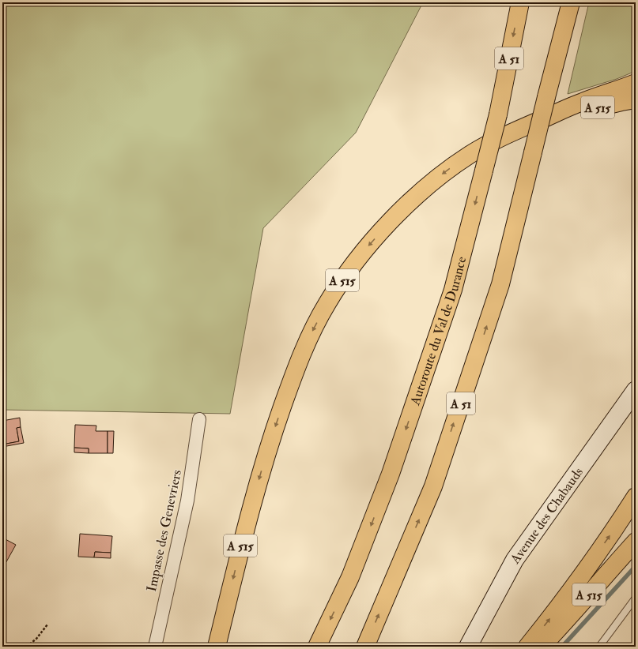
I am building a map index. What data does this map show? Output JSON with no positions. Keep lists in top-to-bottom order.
{
  "streets": {
    "highway": ["A 51", "A 515", "Autoroute du Val de Durance"],
    "main road": ["Avenue des Chabauds"],
    "street": ["Impasse des Genevriers"]
  }
}
